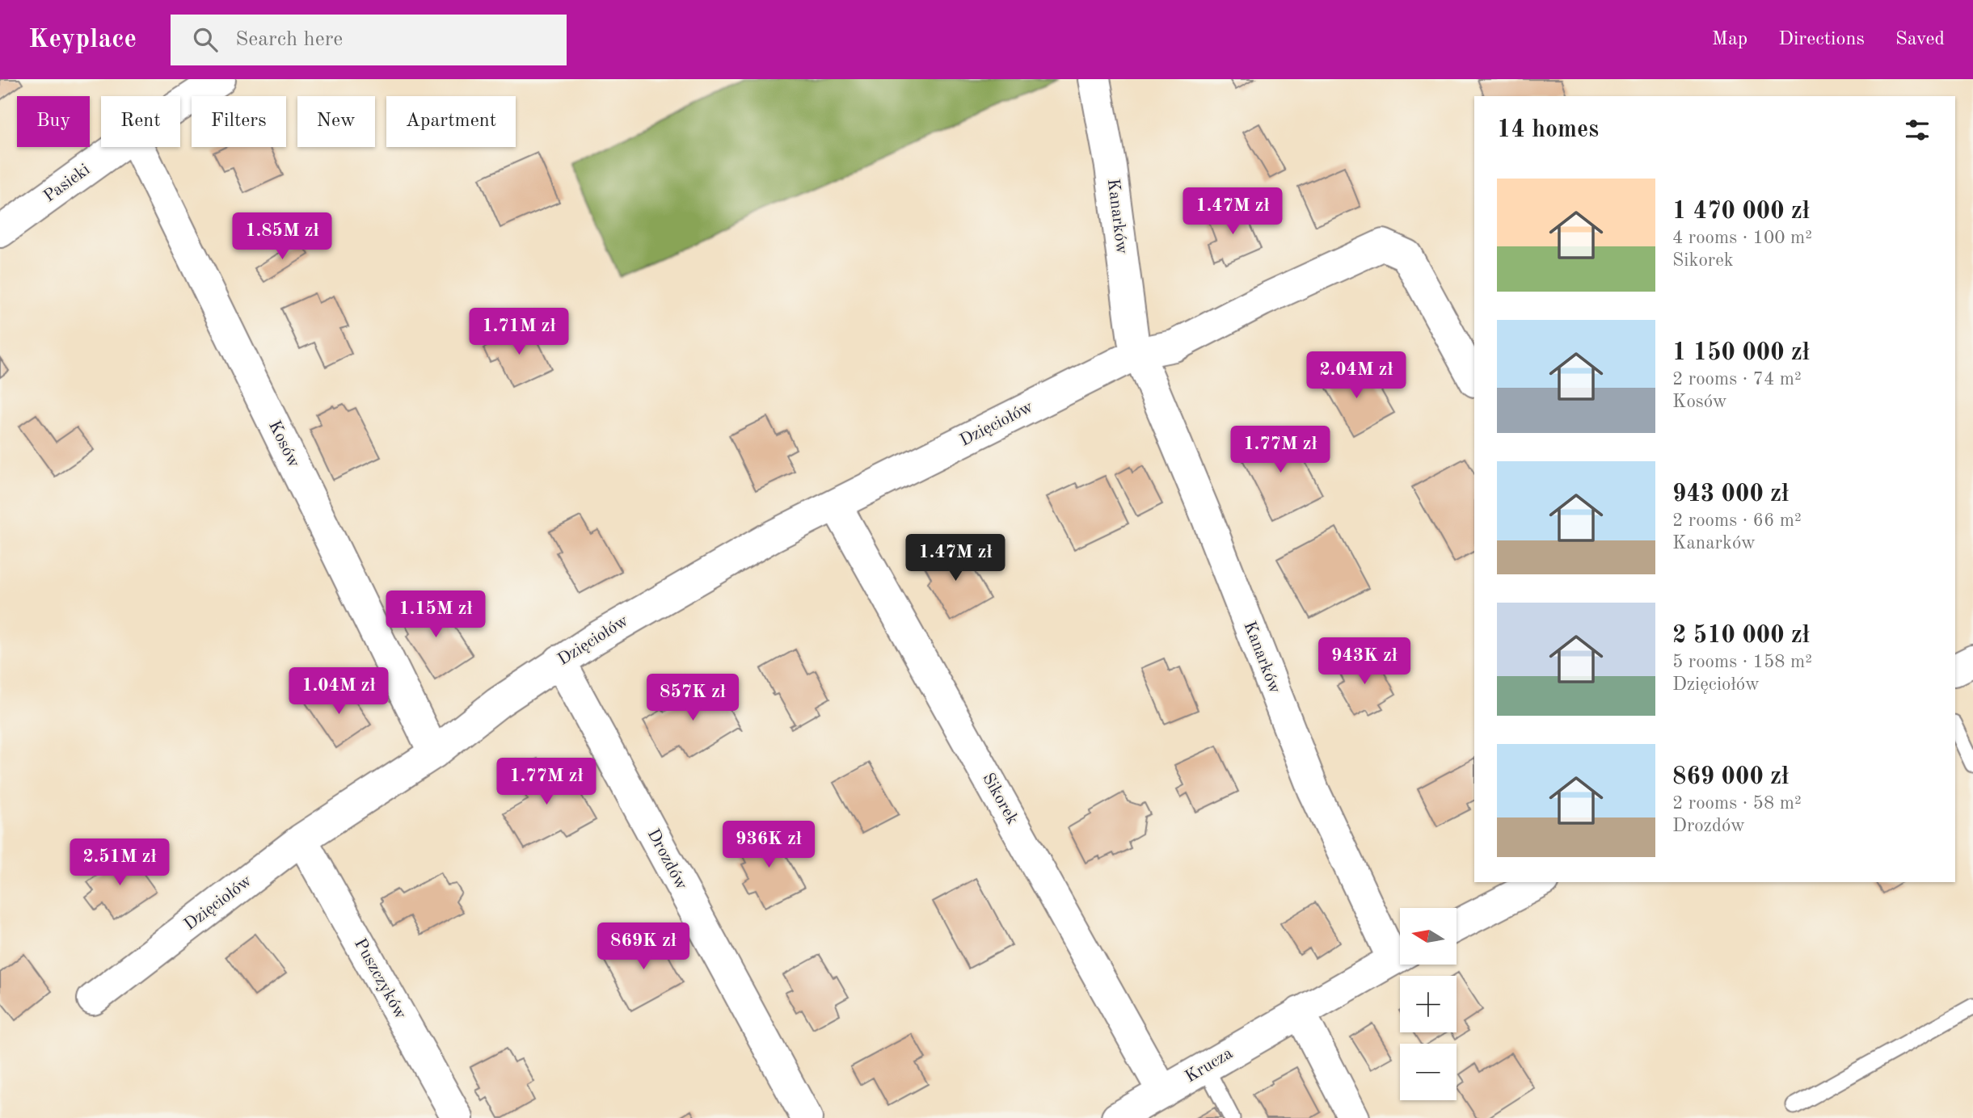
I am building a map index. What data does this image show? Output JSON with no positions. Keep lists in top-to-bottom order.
{
  "streets": {
    "street": [
      "Pasieki",
      "Kanarków",
      "Dzięciołów",
      "Kosów",
      "Sikorek",
      "Drozdów",
      "Puszczyków",
      "Krucza"
    ]
  },
  "crossings": [
    ["Kanarków", "Dzięciołów"],
    ["Dzięciołów", "Kosów"],
    ["Dzięciołów", "Sikorek"],
    ["Dzięciołów", "Drozdów"],
    ["Dzięciołów", "Puszczyków"],
    ["Sikorek", "Krucza"]
  ],
  "north": "left",
  "page": {
    "header": "Keyplace",
    "search": "Search here",
    "nav": ["Map", "Directions", "Saved"],
    "chip": [
      "Buy",
      "Rent",
      "Filters",
      "New",
      "Apartment"
    ],
    "heading": "14 homes",
    "list": [
      {
        "name": "1 470 000 zł",
        "note": "4 rooms · 100 m² · Sikorek"
      },
      {
        "name": "1 150 000 zł",
        "note": "2 rooms · 74 m² · Kosów"
      },
      {
        "name": "943 000 zł",
        "note": "2 rooms · 66 m² · Kanarków"
      },
      {
        "name": "2 510 000 zł",
        "note": "5 rooms · 158 m² · Dzięciołów"
      },
      {
        "name": "869 000 zł",
        "note": "2 rooms · 58 m² · Drozdów"
      }
    ],
    "price": [
      "1.47M zł",
      "1.85M zł",
      "1.71M zł",
      "2.04M zł",
      "1.77M zł",
      "1.47M zł",
      "1.15M zł",
      "943K zł",
      "1.04M zł",
      "857K zł",
      "1.77M zł",
      "936K zł",
      "2.51M zł",
      "869K zł"
    ],
    "map_buttons": ["+", "−"]
  }
}
